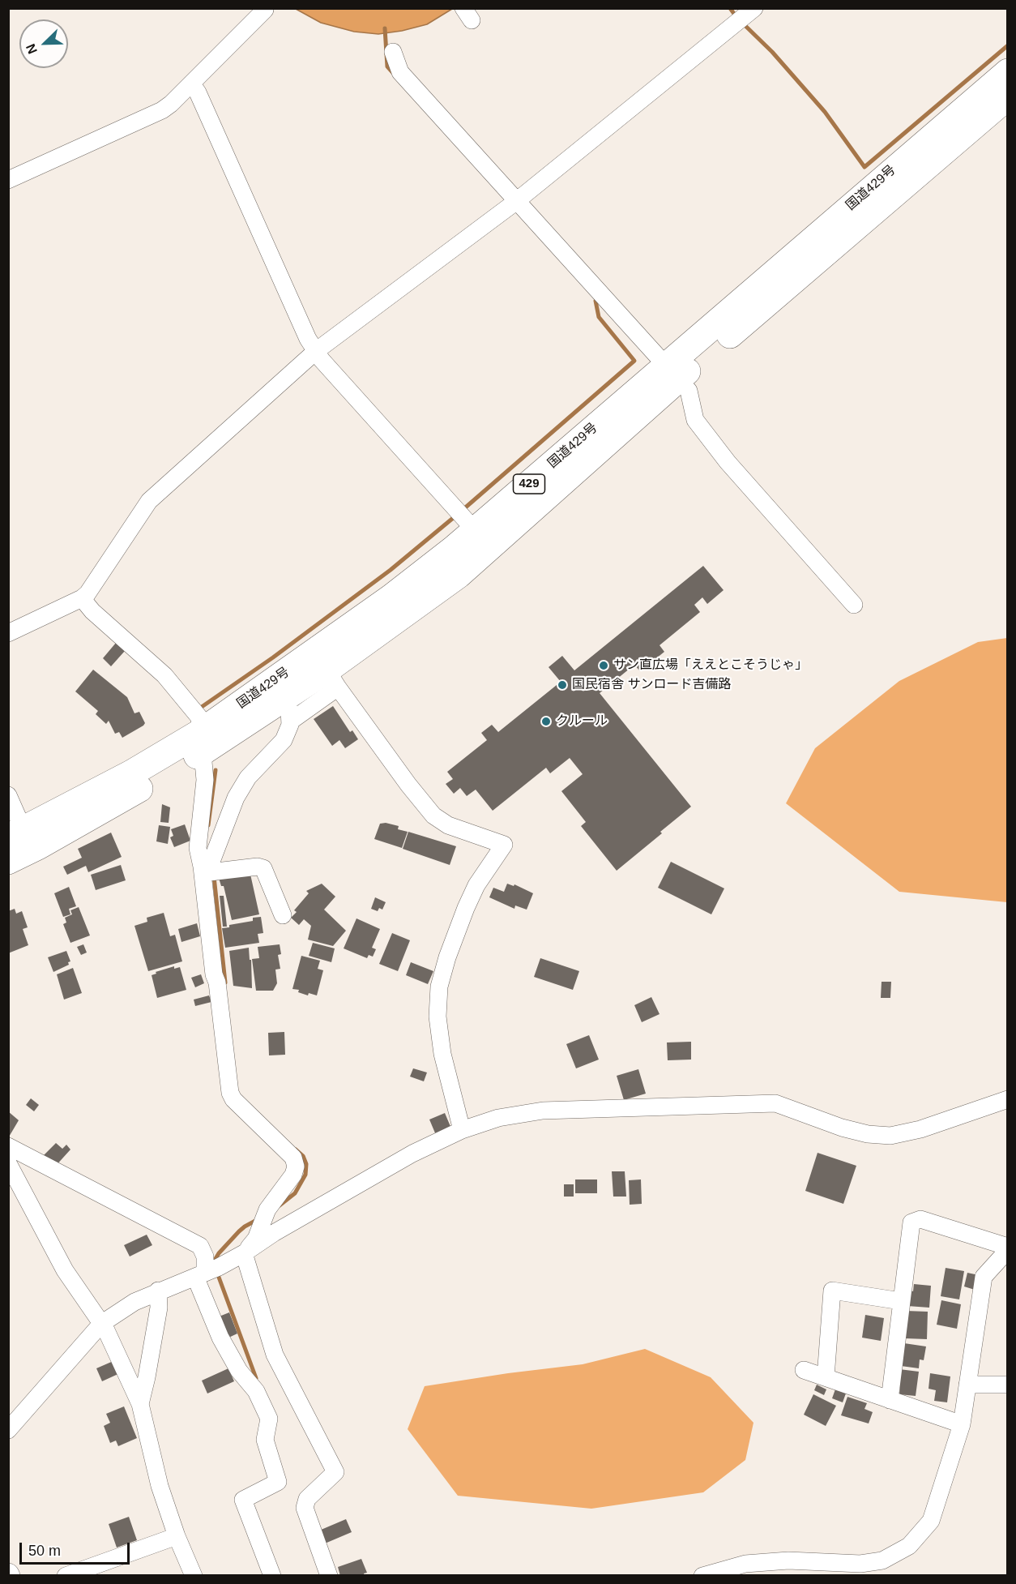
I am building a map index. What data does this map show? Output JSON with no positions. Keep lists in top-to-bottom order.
{
  "streets": {
    "highway": ["国道429号", "429"]
  },
  "places": ["サン直広場「ええとこそうじゃ」", "国民宿舎 サンロード吉備路", "クルール"],
  "scale_bar": "50 m",
  "north": "bottom left"
}
